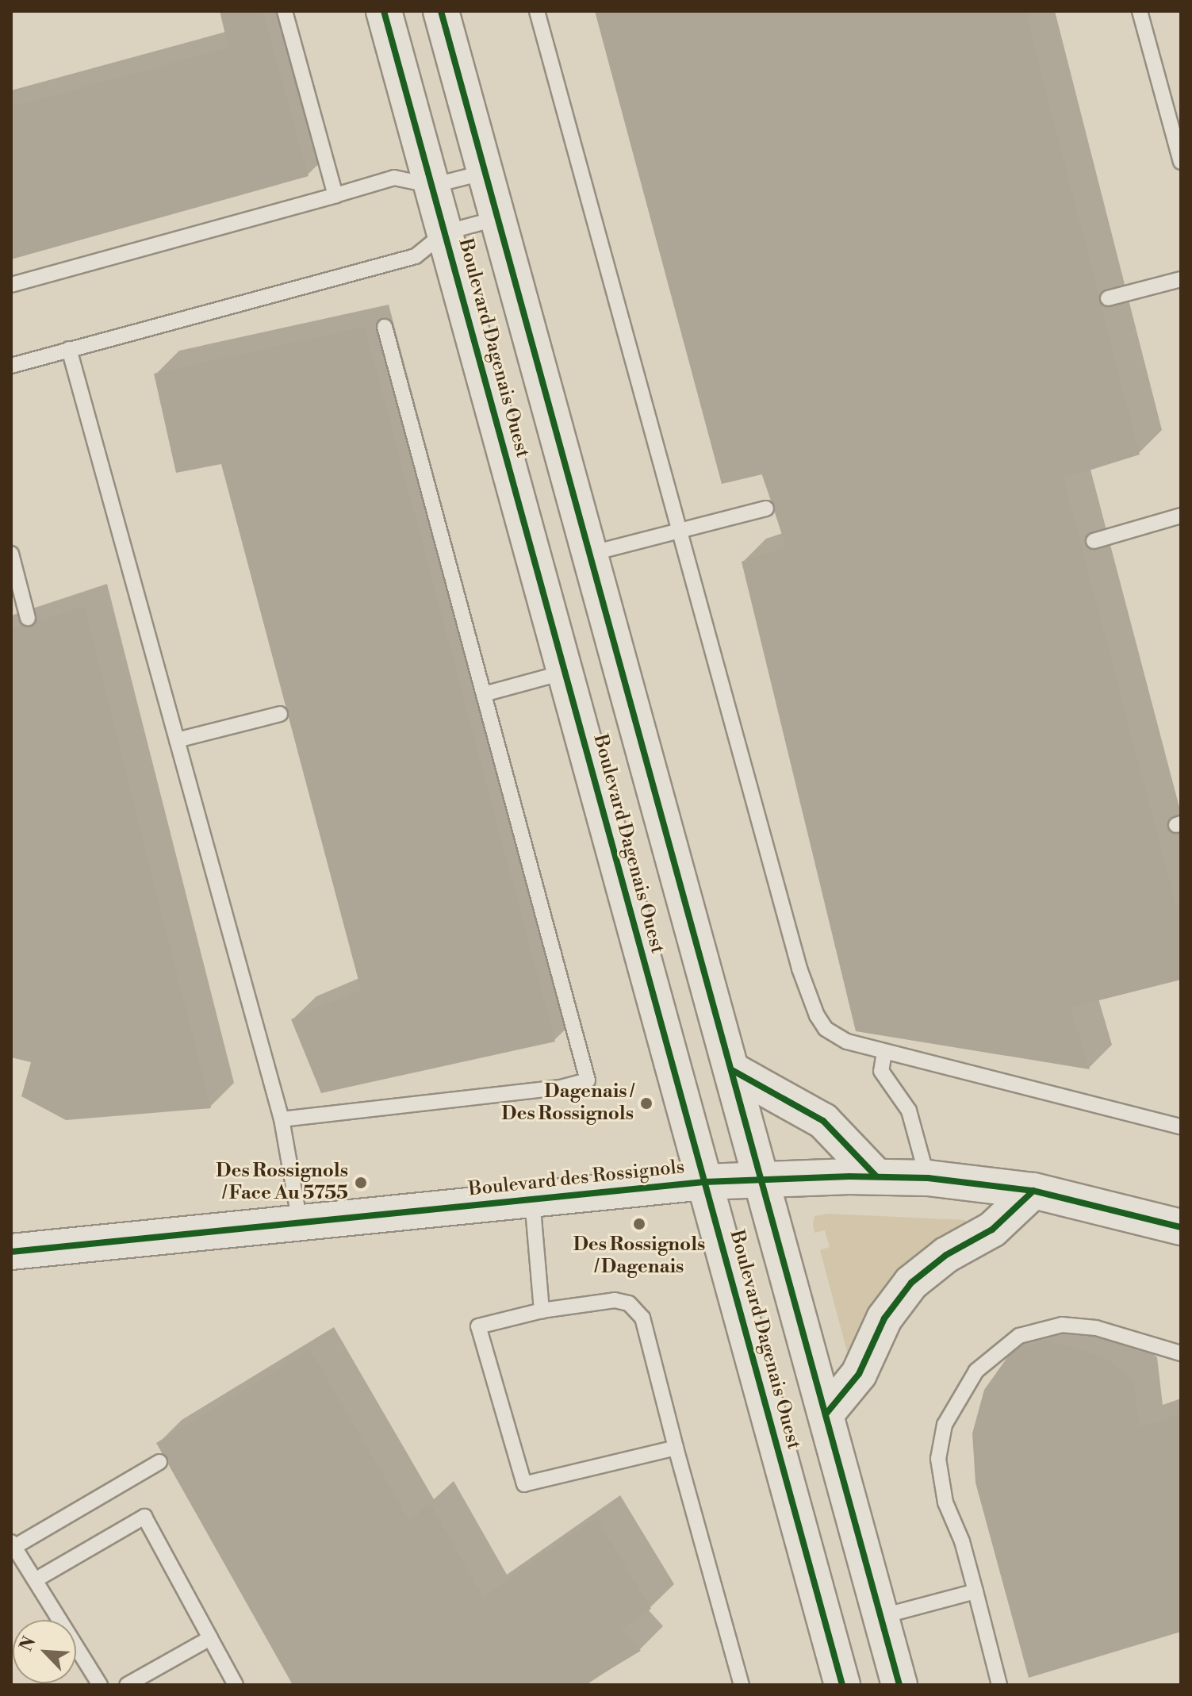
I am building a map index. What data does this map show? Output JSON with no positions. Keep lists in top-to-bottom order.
{
  "streets": {
    "main road": ["Boulevard Dagenais Ouest", "Boulevard des Rossignols"]
  },
  "crossings": [
    ["Boulevard Dagenais Ouest", "Boulevard des Rossignols"]
  ],
  "places": ["Dagenais / Des Rossignols", "Des Rossignols / Face Au 5755", "Des Rossignols / Dagenais"],
  "north": "top left"
}
